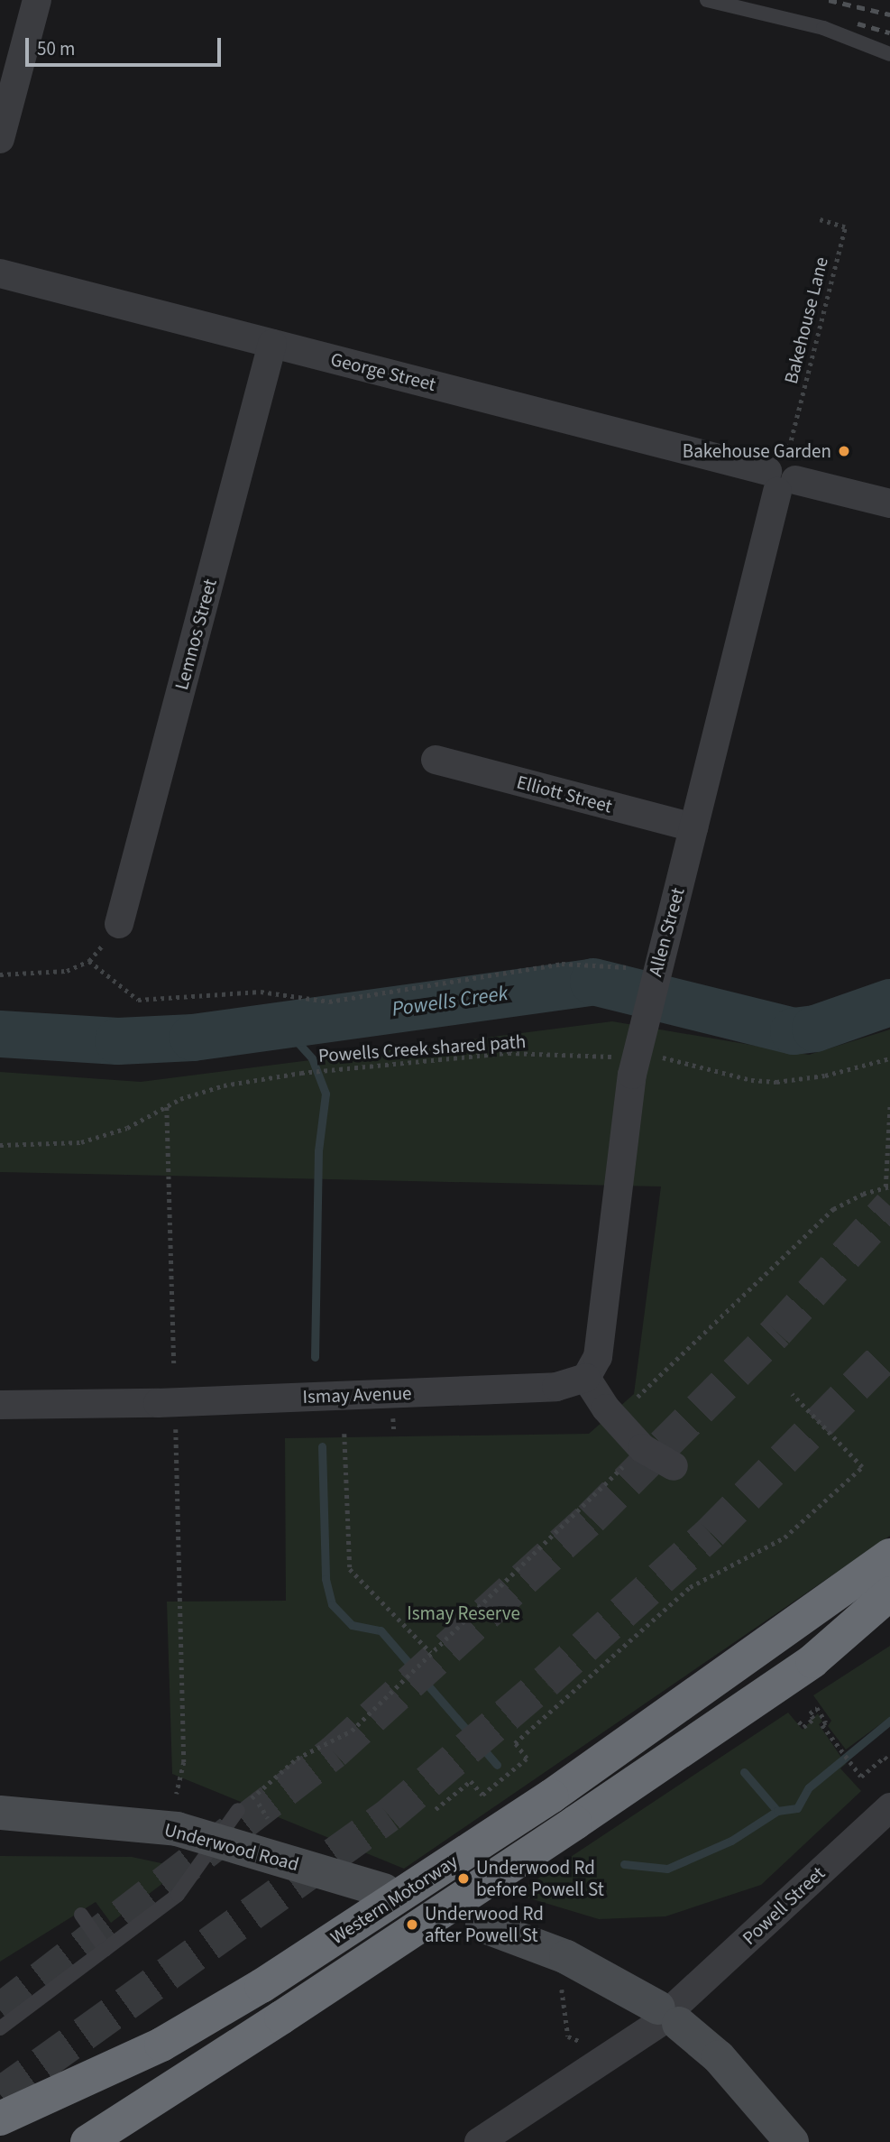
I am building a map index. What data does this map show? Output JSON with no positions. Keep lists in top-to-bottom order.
{
  "streets": {
    "highway": ["Western Motorway"],
    "main road": ["Underwood Road"],
    "street": [
      "George Street",
      "Lemnos Street",
      "Elliott Street",
      "Allen Street",
      "Ismay Avenue",
      "Powell Street"
    ],
    "path": ["Bakehouse Lane", "Powells Creek shared path"]
  },
  "crossings": [
    ["George Street", "Lemnos Street"],
    ["George Street", "Allen Street"],
    ["Elliott Street", "Allen Street"],
    ["Allen Street", "Powells Creek shared path"],
    ["Allen Street", "Ismay Avenue"]
  ],
  "water": ["Powells Creek"],
  "parks": ["Ismay Reserve"],
  "places": ["Bakehouse Garden", "Underwood Rd before Powell St", "Underwood Rd after Powell St"],
  "scale_bar": "50 m"
}
